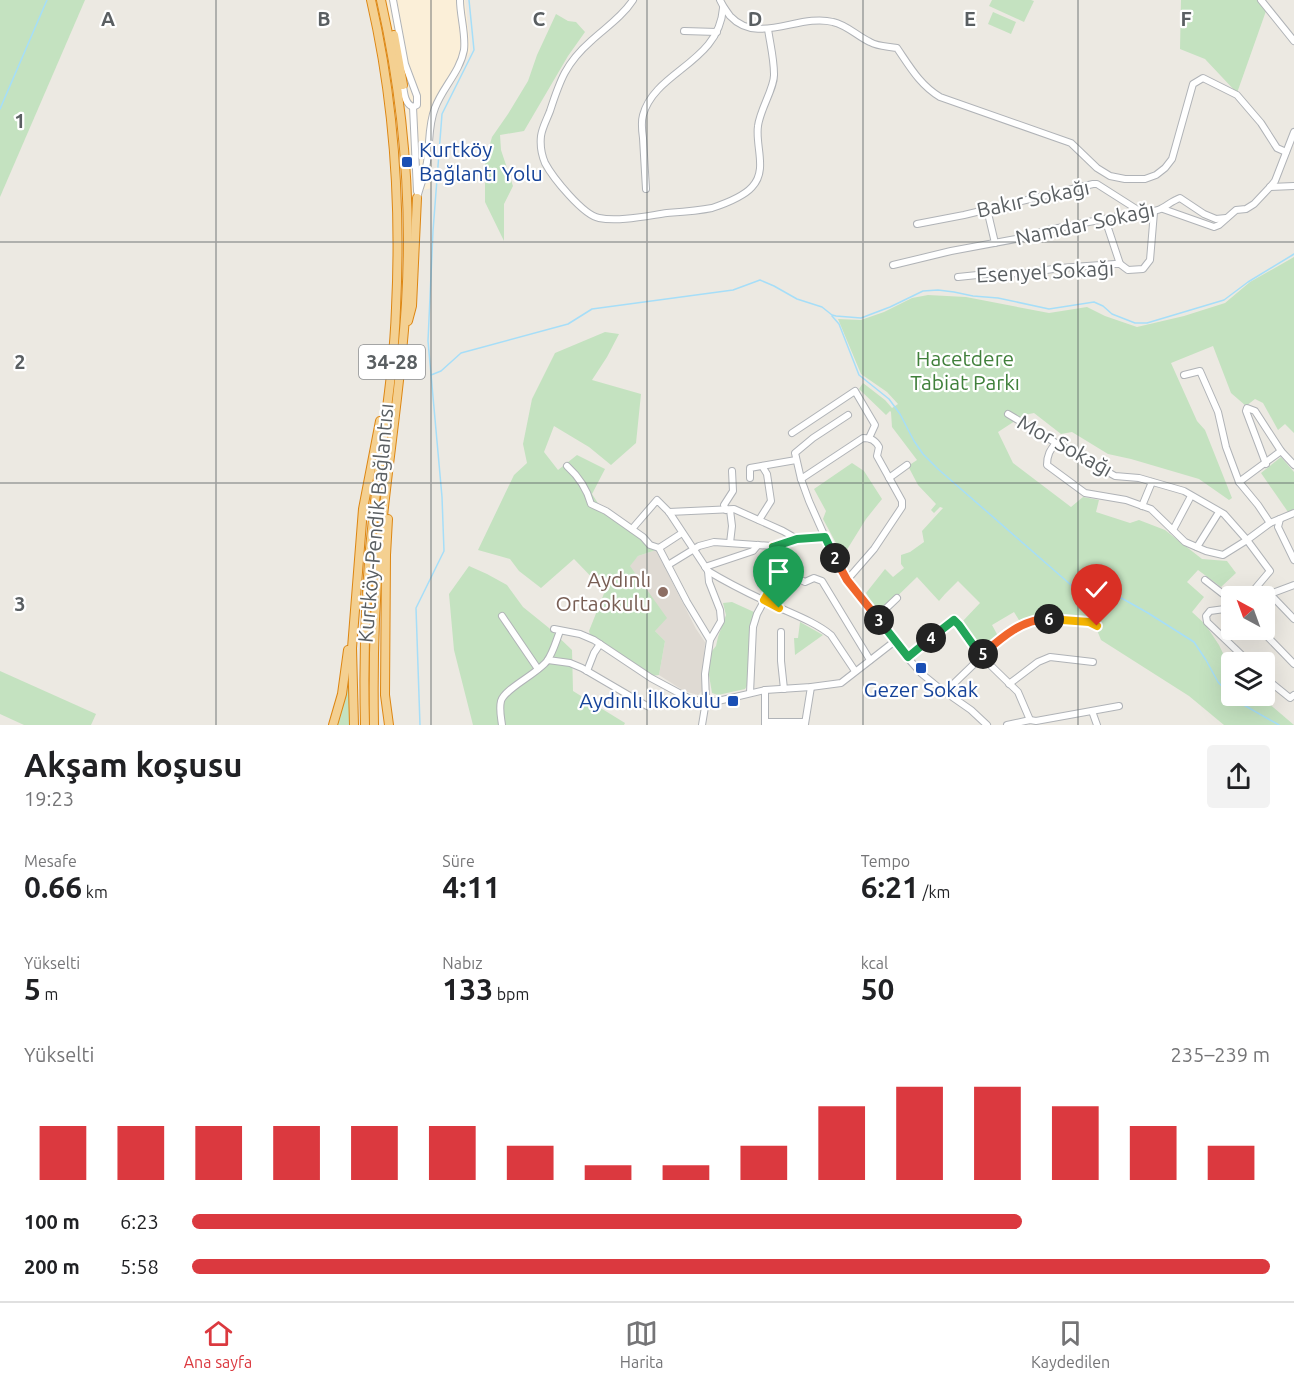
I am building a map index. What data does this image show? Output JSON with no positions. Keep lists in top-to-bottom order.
{
  "streets": {
    "highway": ["34-28", "Kurtköy-Pendik Bağlantısı"],
    "street": [
      "Bakır Sokağı",
      "Namdar Sokağı",
      "Esenyel Sokağı",
      "Mor Sokağı"
    ]
  },
  "crossings": [
    ["Bakır Sokağı", "Namdar Sokağı"],
    ["Namdar Sokağı", "Esenyel Sokağı"]
  ],
  "parks": ["Hacetdere Tabiat Parkı"],
  "places": {
    "transit": ["Kurtköy Bağlantı Yolu", "Gezer Sokak", "Aydınlı İlkokulu"],
    "other": ["Aydınlı Ortaokulu"]
  },
  "north": "top left",
  "page": {
    "pins": [
      "2",
      "6",
      "3",
      "4",
      "5"
    ],
    "heading": ["Akşam koşusu", "19:23"],
    "stats": [
      ["Mesafe", "0.66 km"],
      ["Süre", "4:11"],
      ["Tempo", "6:21 /km"],
      ["Yükselti", "5 m"],
      ["Nabız", "133 bpm"],
      ["kcal", "50"]
    ],
    "chart": ["Yükselti", "235–239 m"],
    "list": [
      {
        "name": "100 m",
        "note": "6:23"
      },
      {
        "name": "200 m",
        "note": "5:58"
      }
    ],
    "tabs": ["Ana sayfa", "Harita", "Kaydedilen"]
  },
  "grid": {
    "columns": [
      "A",
      "B",
      "C",
      "D",
      "E",
      "F"
    ],
    "rows": ["1", "2", "3"]
  }
}
